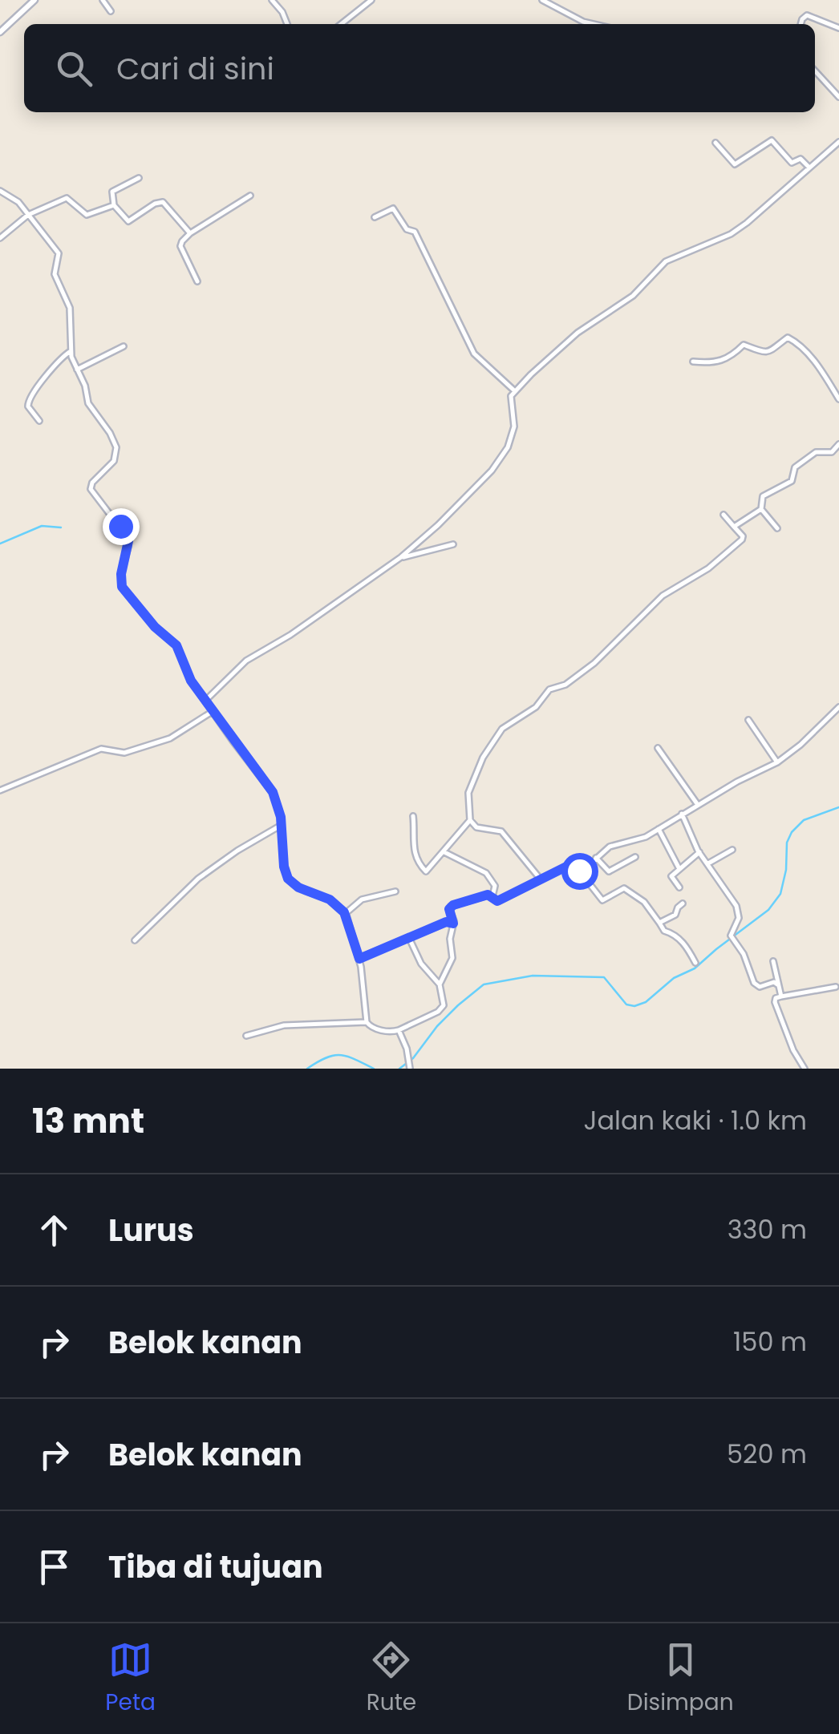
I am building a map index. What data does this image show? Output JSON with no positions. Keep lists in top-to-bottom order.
{
  "page": {
    "search": "Cari di sini",
    "heading": ["13 mnt", "Jalan kaki · 1.0 km"],
    "list": [
      ["Lurus", "330 m"],
      ["Belok kanan", "150 m"],
      ["Belok kanan", "520 m"],
      "Tiba di tujuan"
    ],
    "nav": ["Peta", "Rute", "Disimpan"]
  }
}
